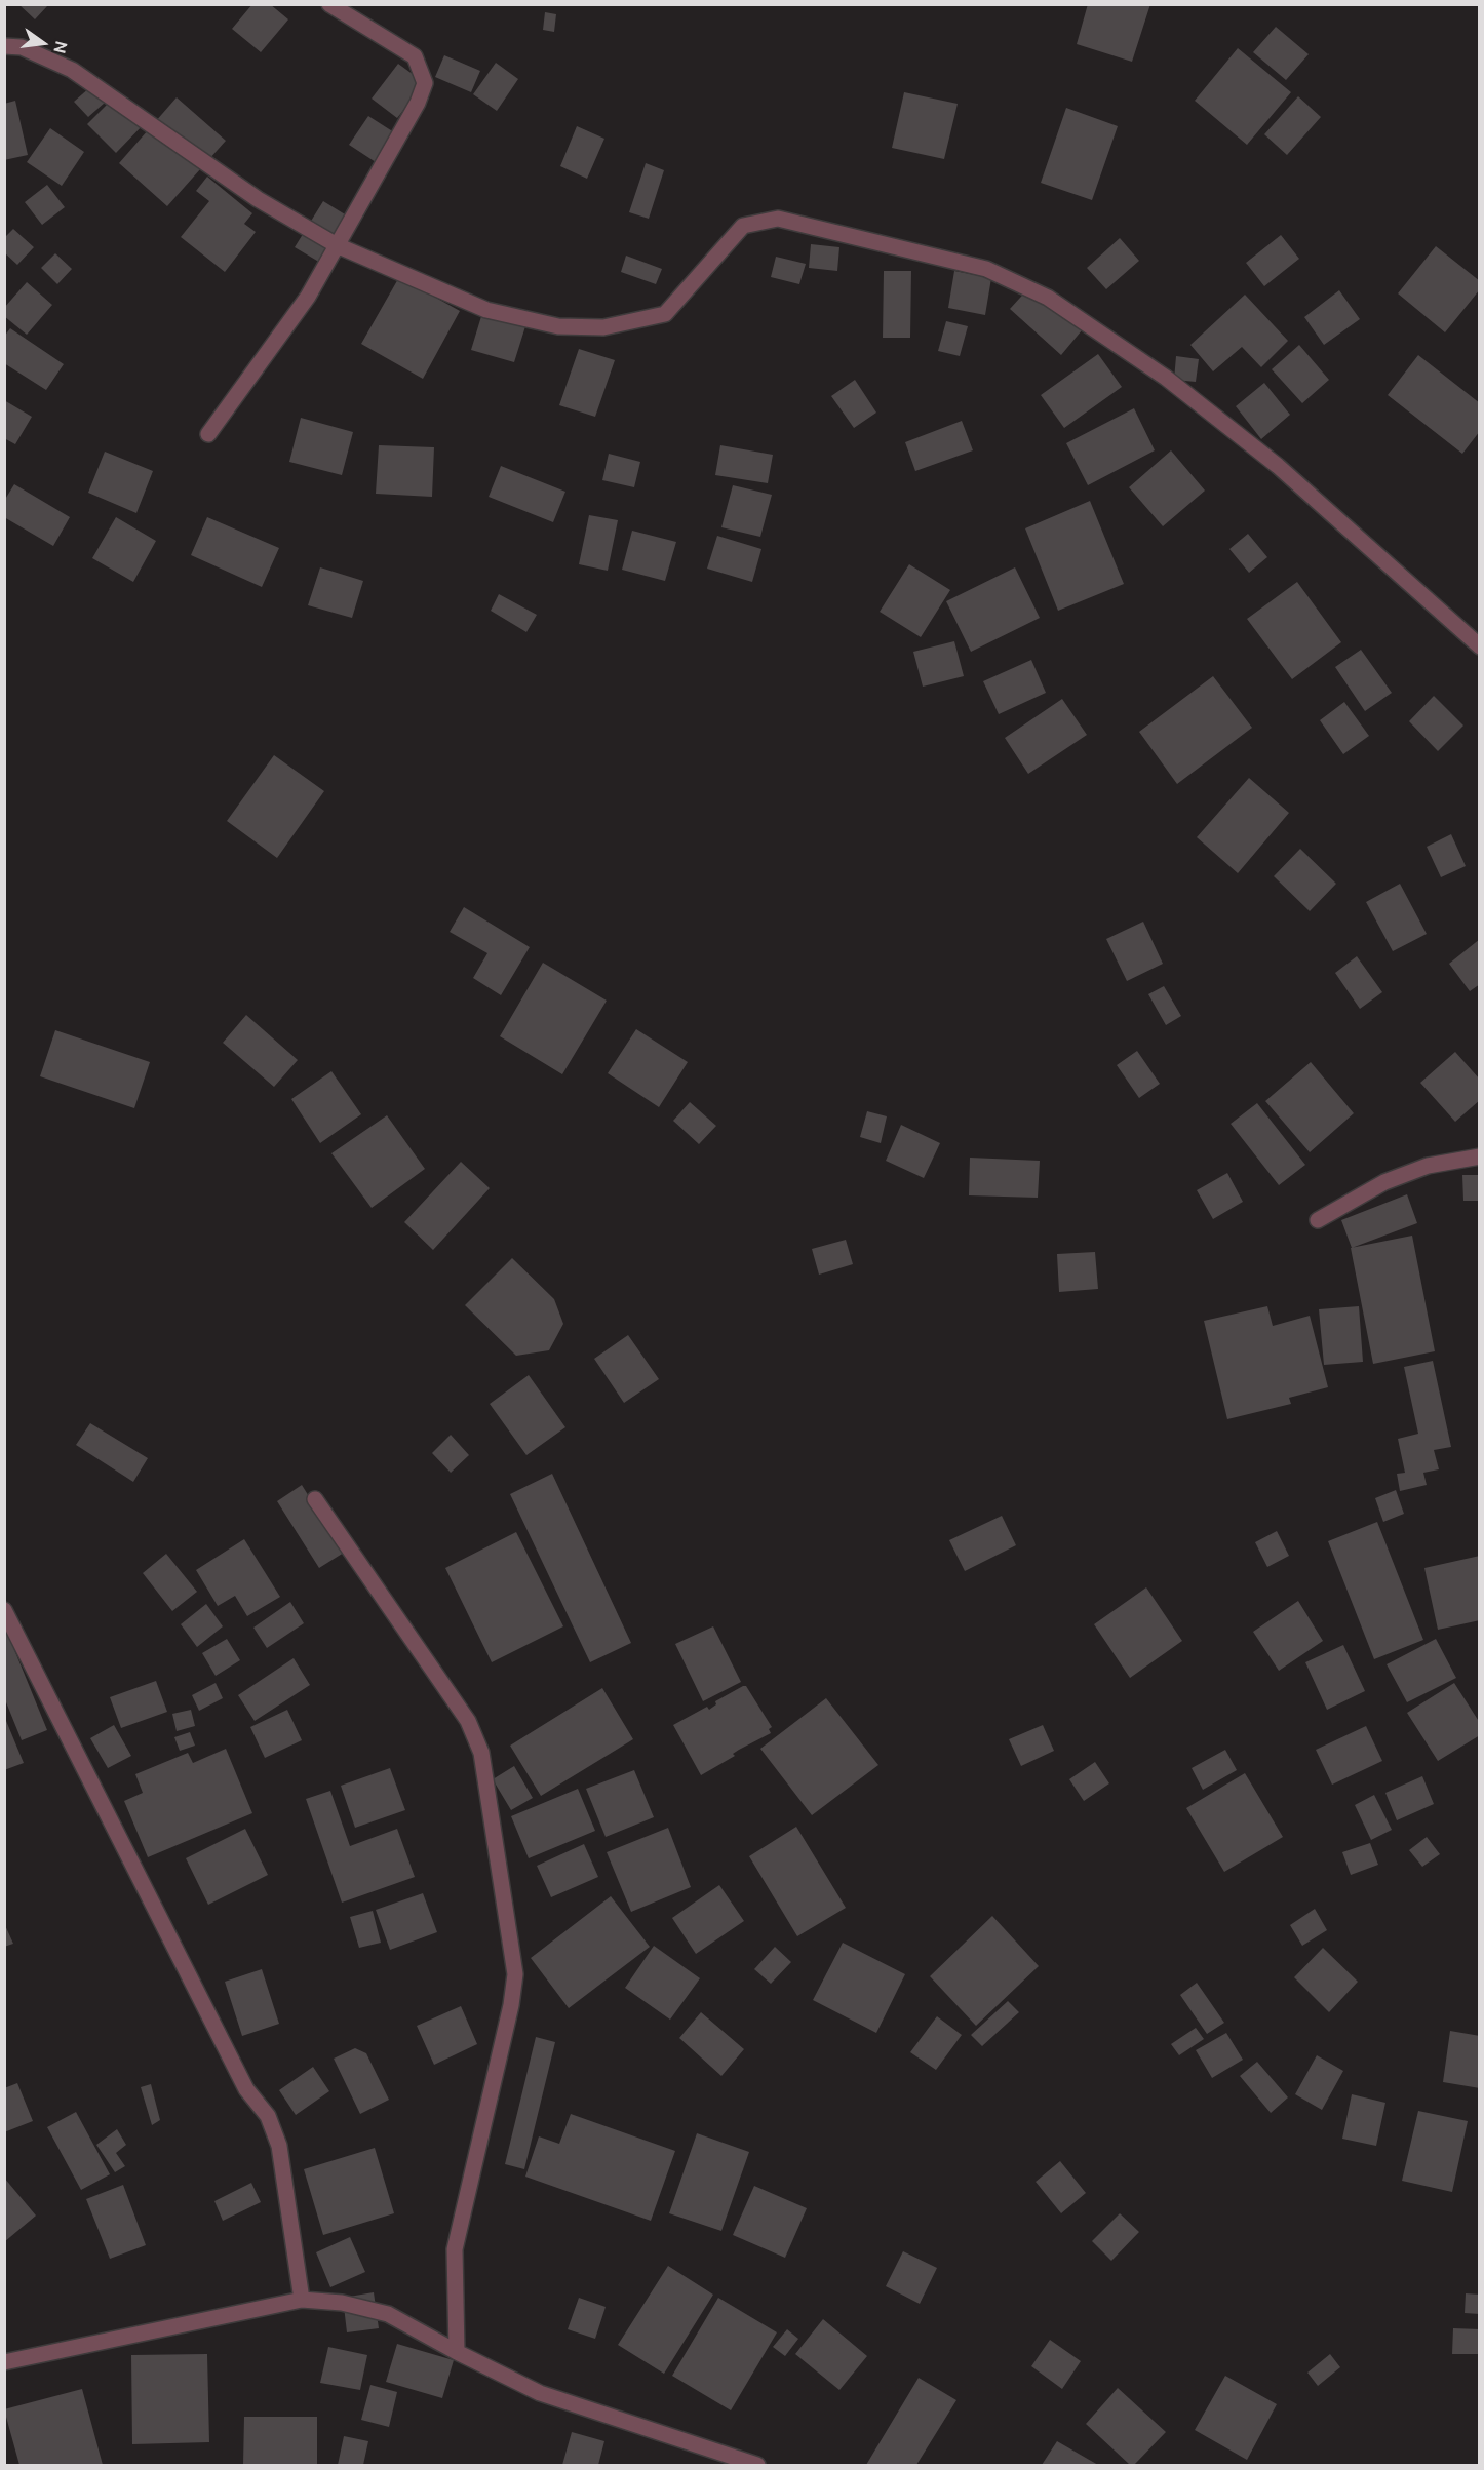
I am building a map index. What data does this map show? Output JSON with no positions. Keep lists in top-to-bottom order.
{
  "north": "right"
}
